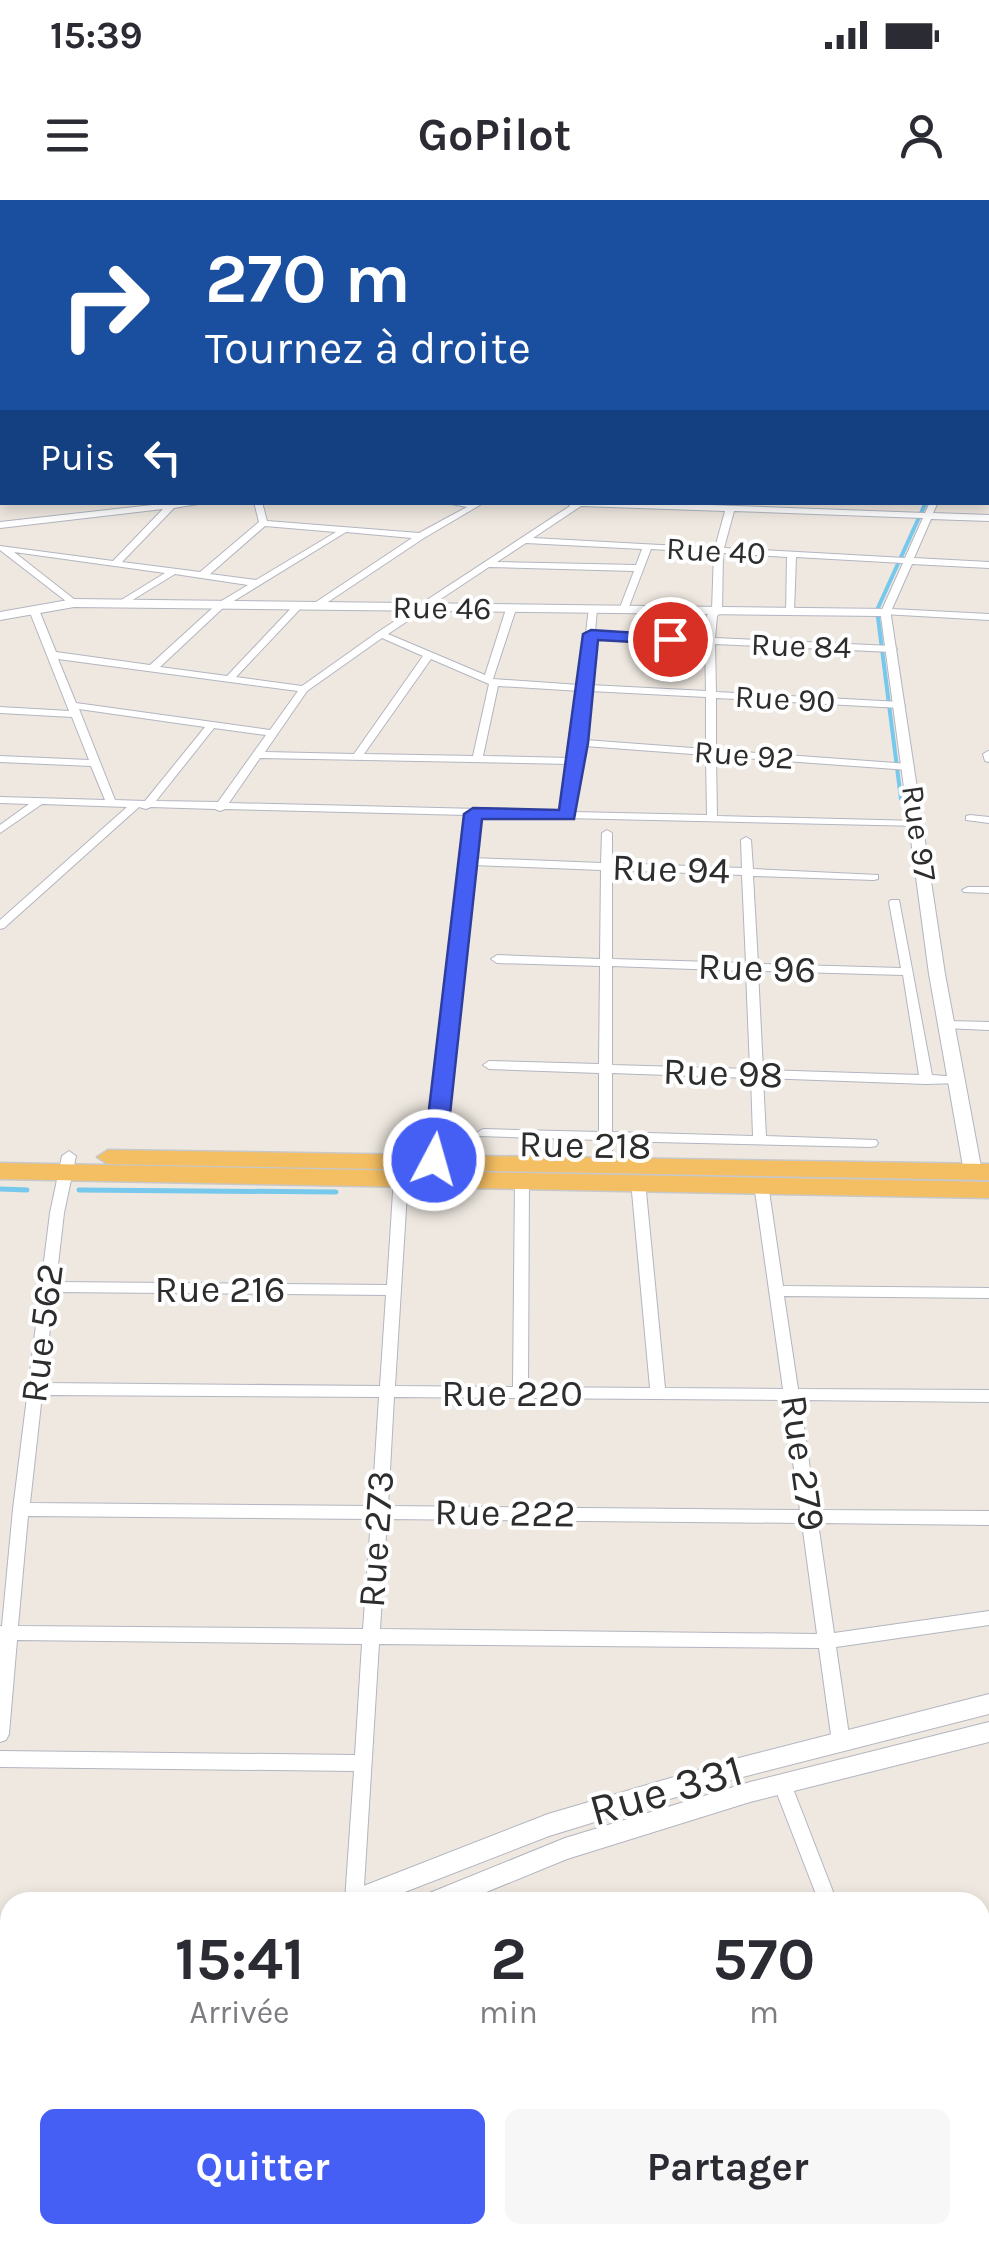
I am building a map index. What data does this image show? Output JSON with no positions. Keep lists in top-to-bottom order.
{
  "streets": {
    "highway": ["Rue 218"],
    "street": [
      "Rue 40",
      "Rue 46",
      "Rue 84",
      "Rue 90",
      "Rue 92",
      "Rue 97",
      "Rue 94",
      "Rue 96",
      "Rue 98",
      "Rue 216",
      "Rue 562",
      "Rue 220",
      "Rue 279",
      "Rue 222",
      "Rue 273",
      "Rue 331"
    ]
  },
  "crossings": [
    ["Rue 46", "Rue 97"],
    ["Rue 84", "Rue 97"],
    ["Rue 90", "Rue 97"],
    ["Rue 92", "Rue 97"],
    ["Rue 97", "Rue 98"],
    ["Rue 97", "Rue 218"],
    ["Rue 218", "Rue 562"],
    ["Rue 218", "Rue 279"],
    ["Rue 218", "Rue 273"],
    ["Rue 216", "Rue 562"],
    ["Rue 216", "Rue 273"],
    ["Rue 562", "Rue 220"],
    ["Rue 562", "Rue 222"],
    ["Rue 220", "Rue 279"],
    ["Rue 220", "Rue 273"],
    ["Rue 279", "Rue 222"],
    ["Rue 279", "Rue 331"],
    ["Rue 222", "Rue 273"]
  ],
  "page": {
    "status": "15:39",
    "header": "GoPilot",
    "turn": ["270 m", "Tournez à droite"],
    "then": "Puis",
    "eta": [
      "15:41",
      "Arrivée",
      "2",
      "min",
      "570",
      "m"
    ],
    "buttons": ["Quitter", "Partager"]
  }
}
